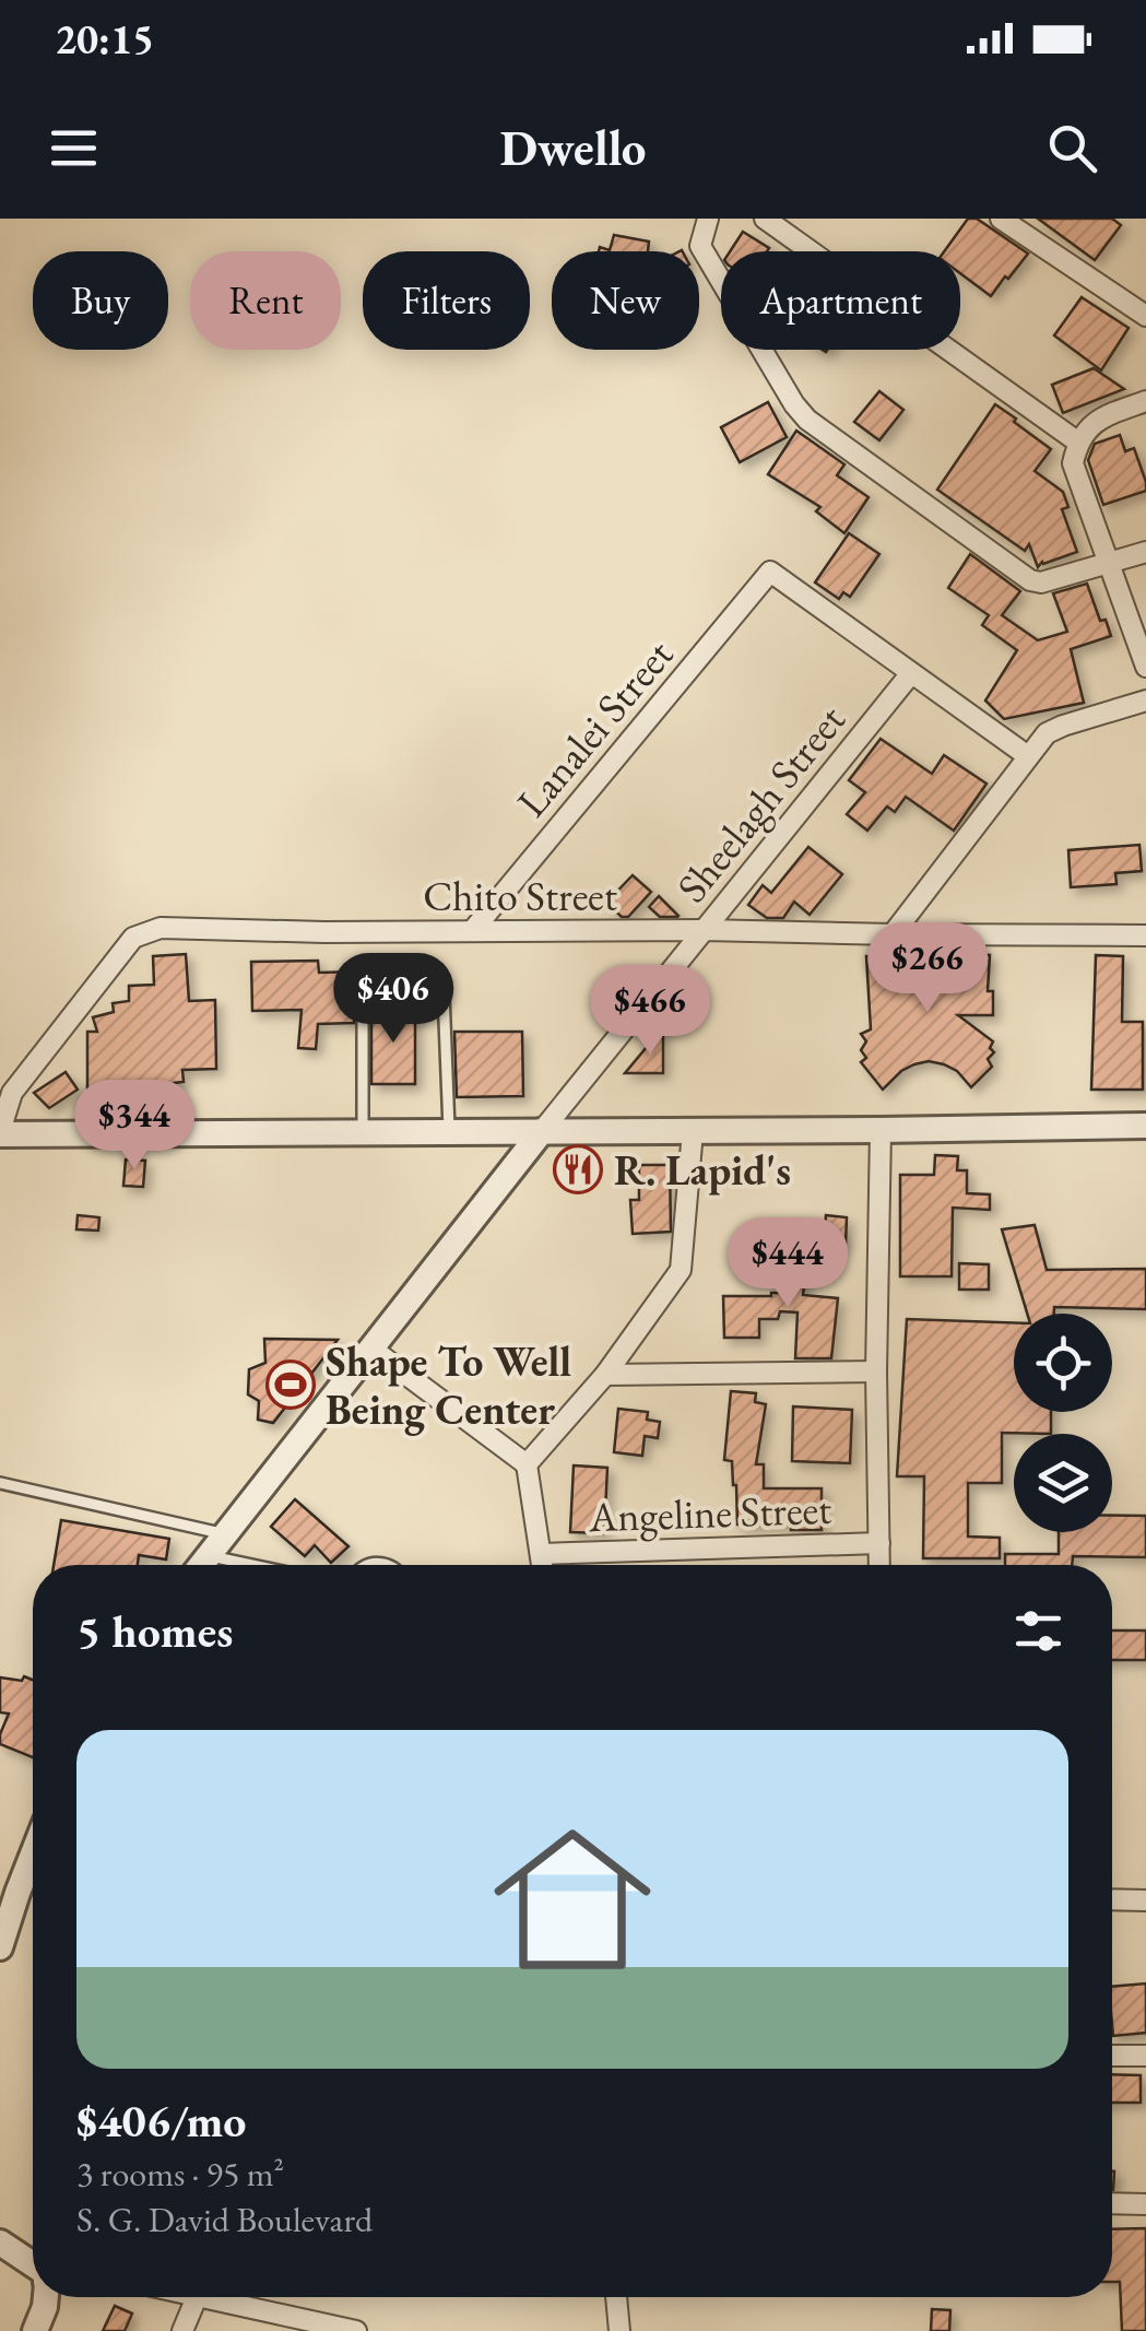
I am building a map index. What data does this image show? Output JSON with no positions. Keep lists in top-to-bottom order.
{
  "streets": {
    "street": [
      "Lanalei Street",
      "Sheelagh Street",
      "Chito Street",
      "Angeline Street"
    ]
  },
  "crossings": [
    ["Lanalei Street", "Sheelagh Street"],
    ["Lanalei Street", "Chito Street"],
    ["Sheelagh Street", "Chito Street"]
  ],
  "places": {
    "restaurant": ["R. Lapid's"],
    "sports": ["Shape To Well Being Center"]
  },
  "page": {
    "status": "20:15",
    "header": "Dwello",
    "chip": [
      "Buy",
      "Rent",
      "Filters",
      "New",
      "Apartment"
    ],
    "price": [
      "$266",
      "$406",
      "$466",
      "$344",
      "$444"
    ],
    "heading": "5 homes",
    "list": [
      {
        "name": "$406/mo",
        "note": "3 rooms · 95 m² · S. G. David Boulevard"
      }
    ]
  }
}
